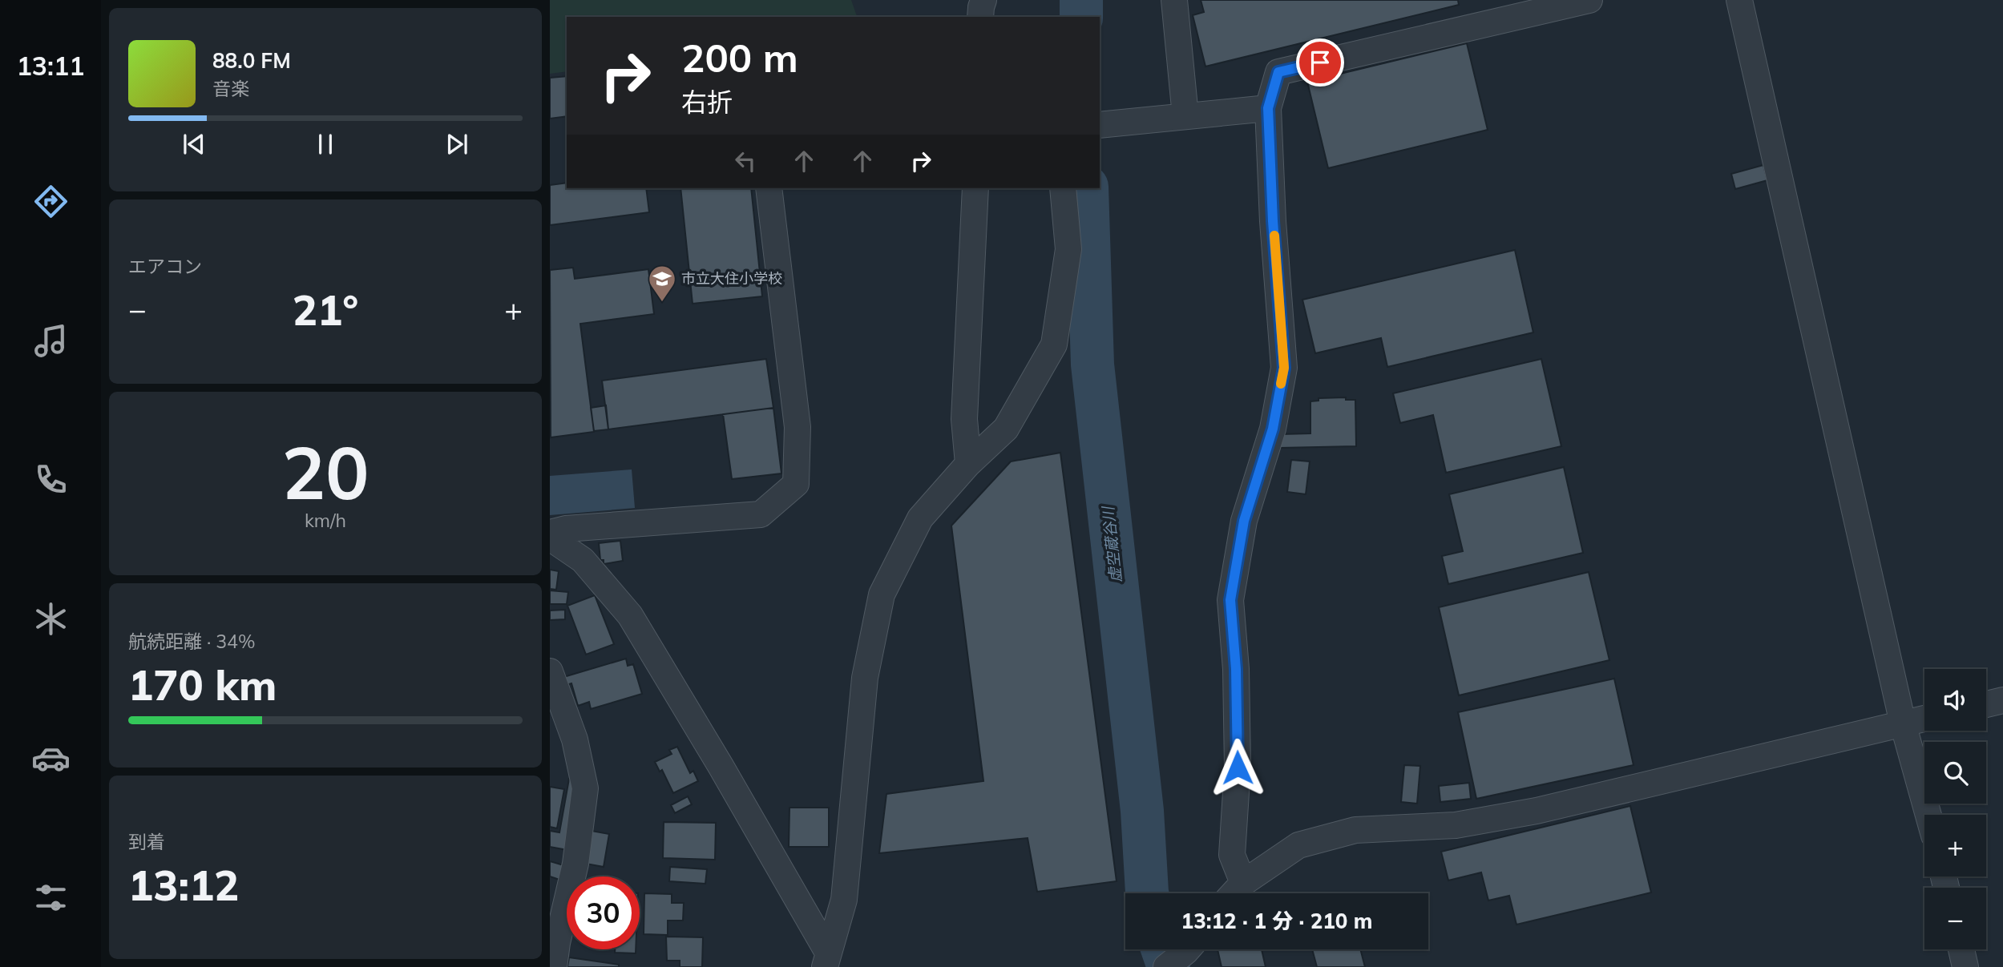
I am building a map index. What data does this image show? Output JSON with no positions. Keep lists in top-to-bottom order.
{
  "water": ["虚空蔵谷川"],
  "places": {
    "school or university": ["市立大住小学校"]
  },
  "page": {
    "tabs": "13:11",
    "turn": ["200 m", "右折"],
    "song": ["88.0 FM", "音楽"],
    "tile": [
      "エアコン",
      ["20", "km/h"],
      ["航続距離 · 34%", "170 km"],
      ["到着", "13:12"]
    ],
    "heat": ["−", "21°", "+"],
    "map_buttons": ["+", "−"],
    "limit": "30",
    "trip": "13:12 · 1 分 · 210 m"
  }
}
